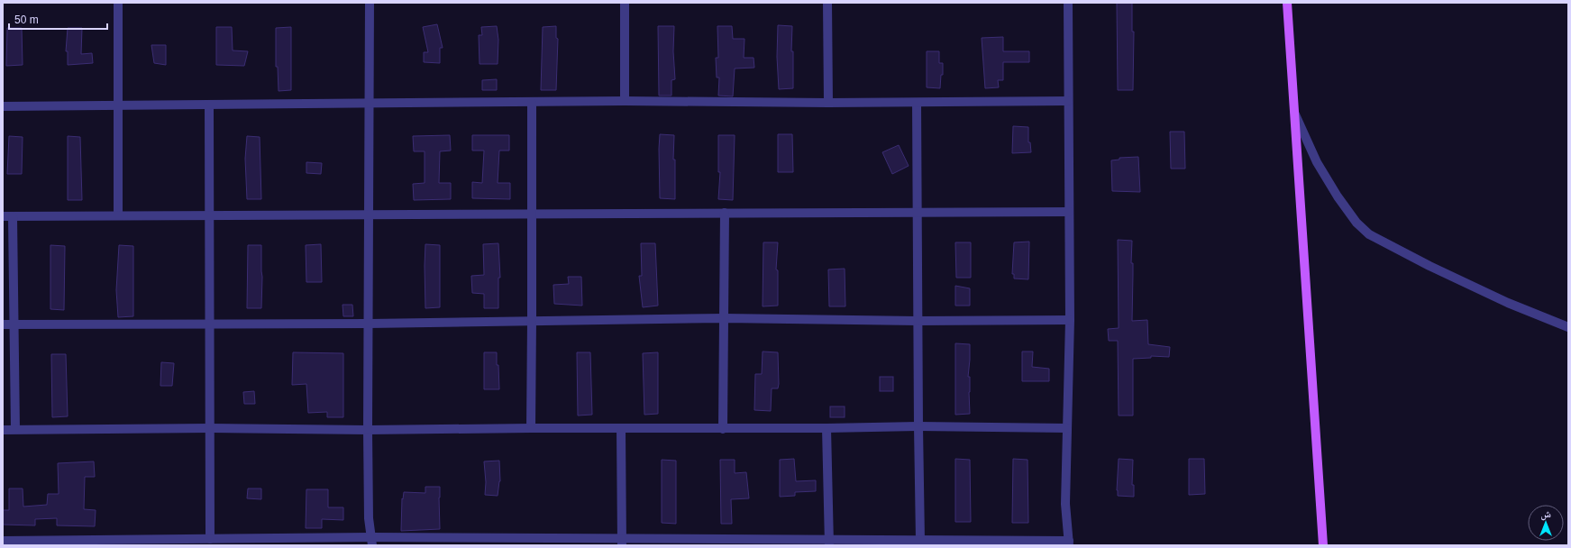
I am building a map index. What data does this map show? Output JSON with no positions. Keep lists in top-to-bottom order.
{
  "scale_bar": "50 m",
  "north": "top"
}
